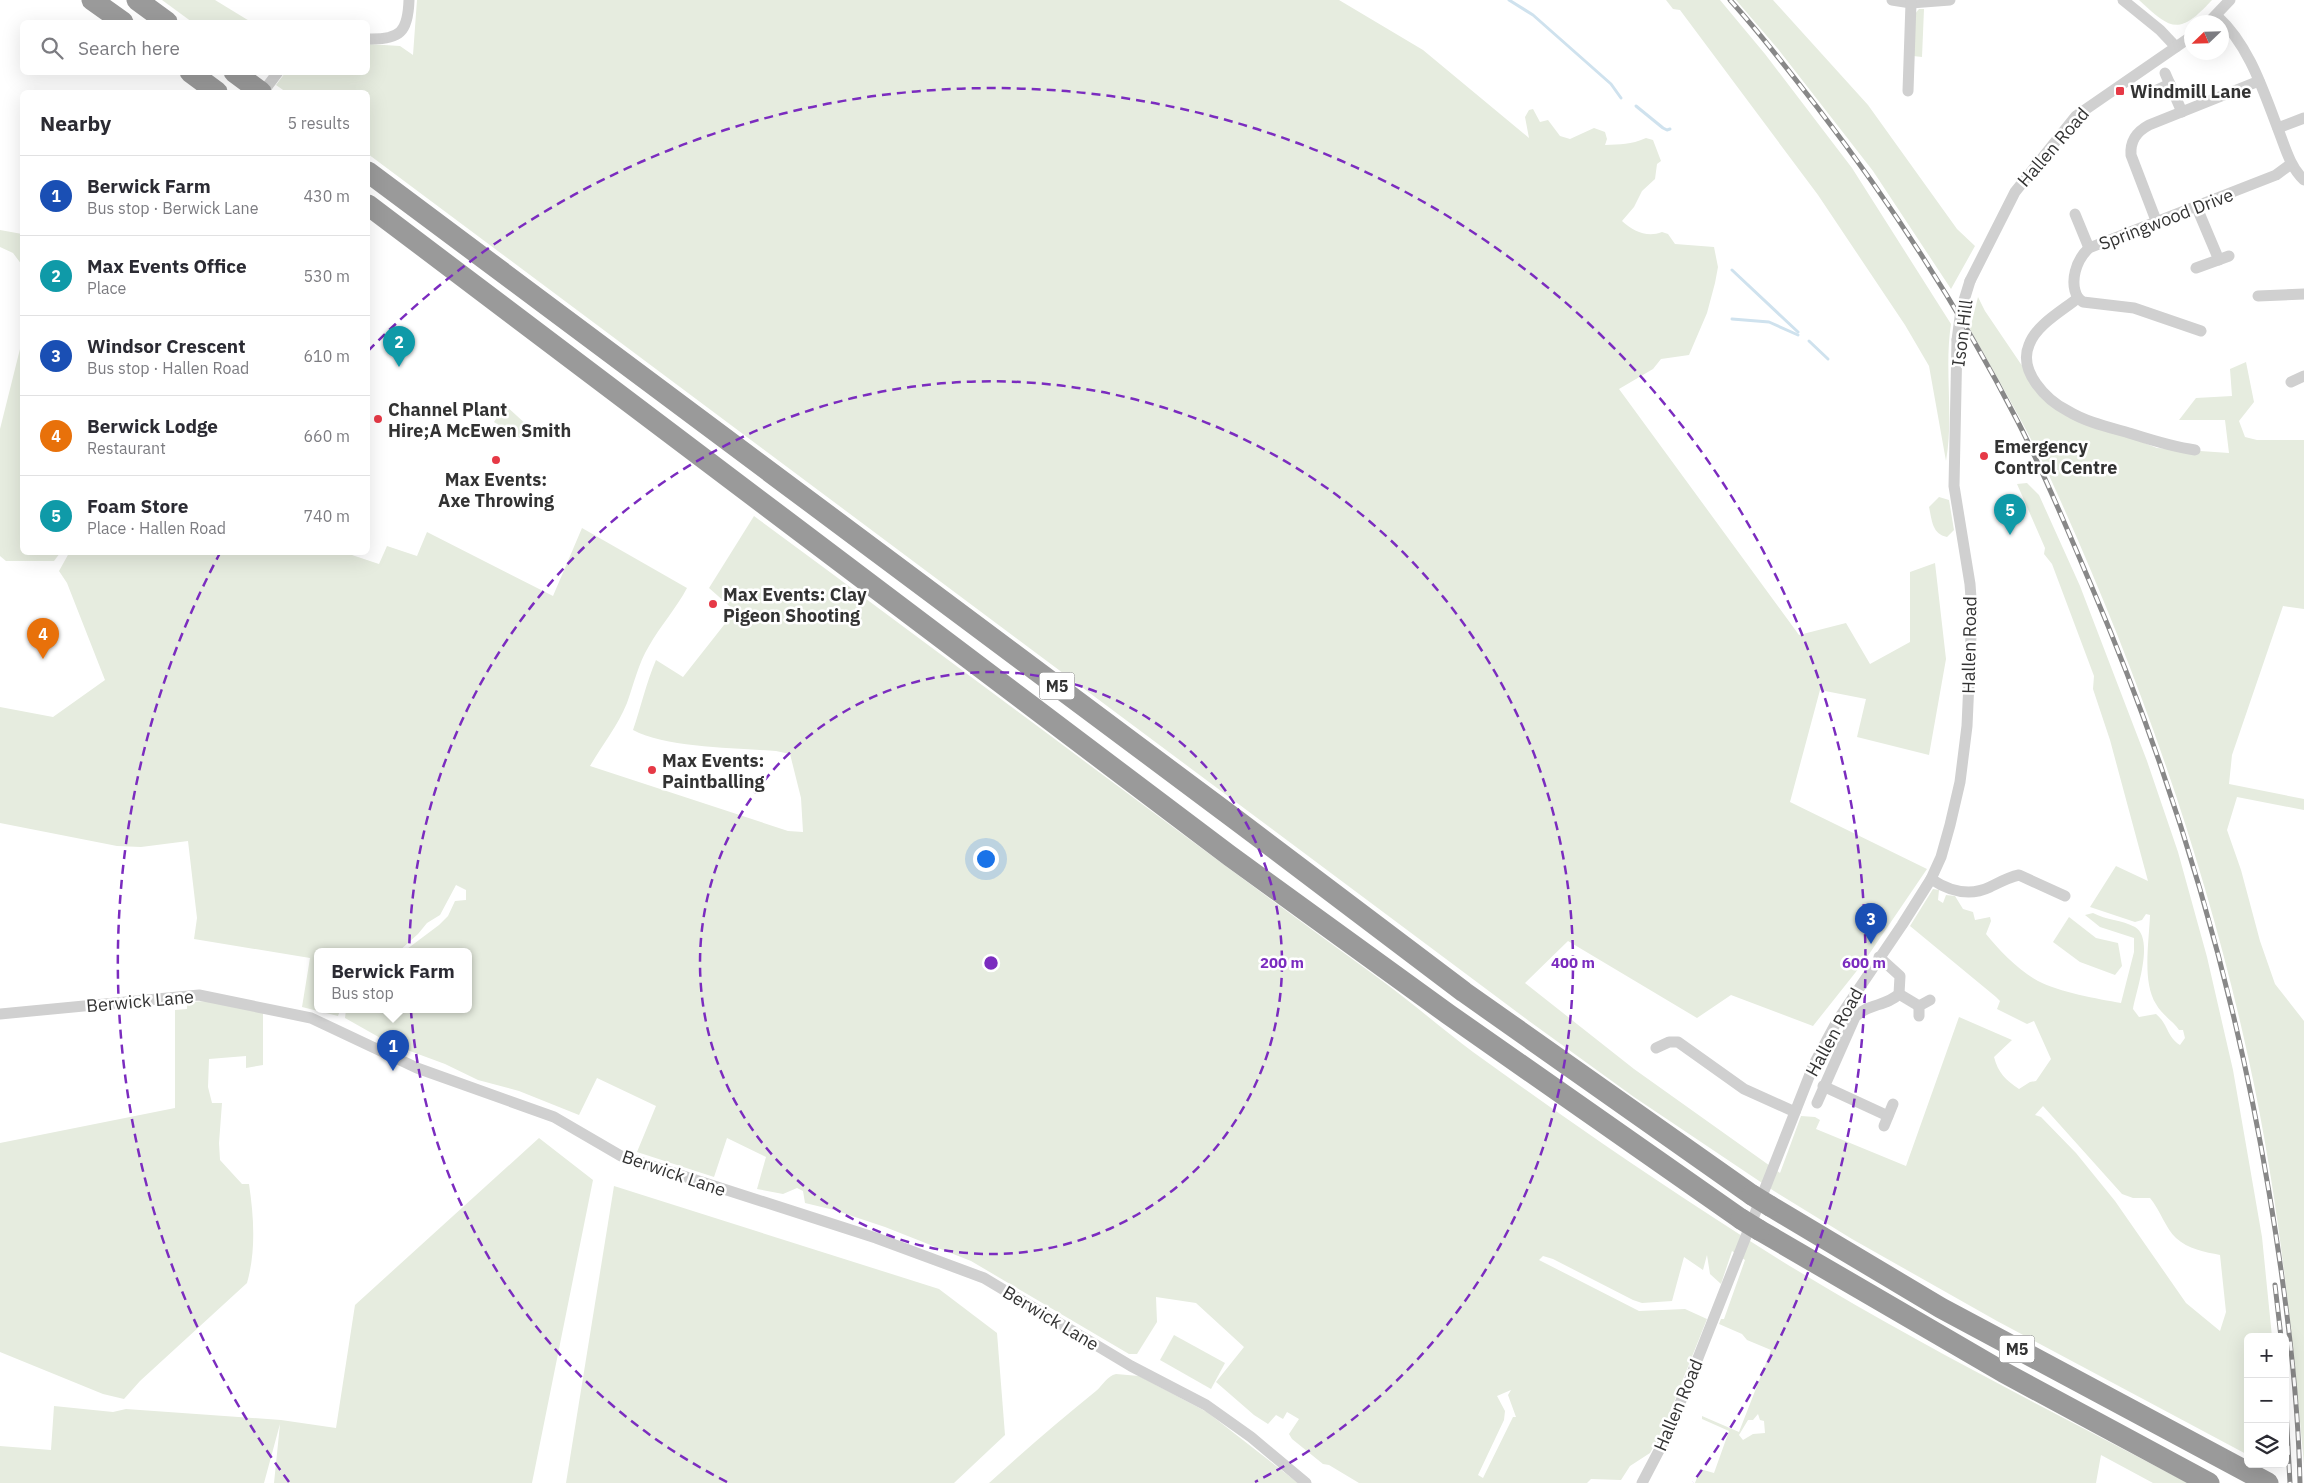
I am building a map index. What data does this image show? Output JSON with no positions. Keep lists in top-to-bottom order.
{
  "streets": {
    "highway": ["M5"],
    "street": [
      "Hallen Road",
      "Springwood Drive",
      "Ison Hill",
      "Berwick Lane"
    ]
  },
  "crossings": [
    ["Hallen Road", "Ison Hill"]
  ],
  "places": {
    "transit": ["Windmill Lane"],
    "other": [
      "Channel Plant Hire;A McEwen Smith",
      "Emergency Control Centre",
      "Max Events: Axe Throwing",
      "Max Events: Clay Pigeon Shooting",
      "Max Events: Paintballing"
    ]
  },
  "north": "bottom left",
  "page": {
    "search": "Search here",
    "heading": ["Nearby", "5 results"],
    "list": [
      {
        "mark": "1",
        "name": "Berwick Farm",
        "note": "Bus stop · Berwick Lane",
        "value": "430 m"
      },
      {
        "mark": "2",
        "name": "Max Events Office",
        "note": "Place",
        "value": "530 m"
      },
      {
        "mark": "3",
        "name": "Windsor Crescent",
        "note": "Bus stop · Hallen Road",
        "value": "610 m"
      },
      {
        "mark": "4",
        "name": "Berwick Lodge",
        "note": "Restaurant",
        "value": "660 m"
      },
      {
        "mark": "5",
        "name": "Foam Store",
        "note": "Place · Hallen Road",
        "value": "740 m"
      }
    ],
    "pins": [
      "2",
      "5",
      "4",
      "3",
      "1"
    ],
    "popup": ["Berwick Farm", "Bus stop"],
    "map_buttons": ["+", "−"]
  },
  "rings": ["200 m", "400 m", "600 m"]
}
